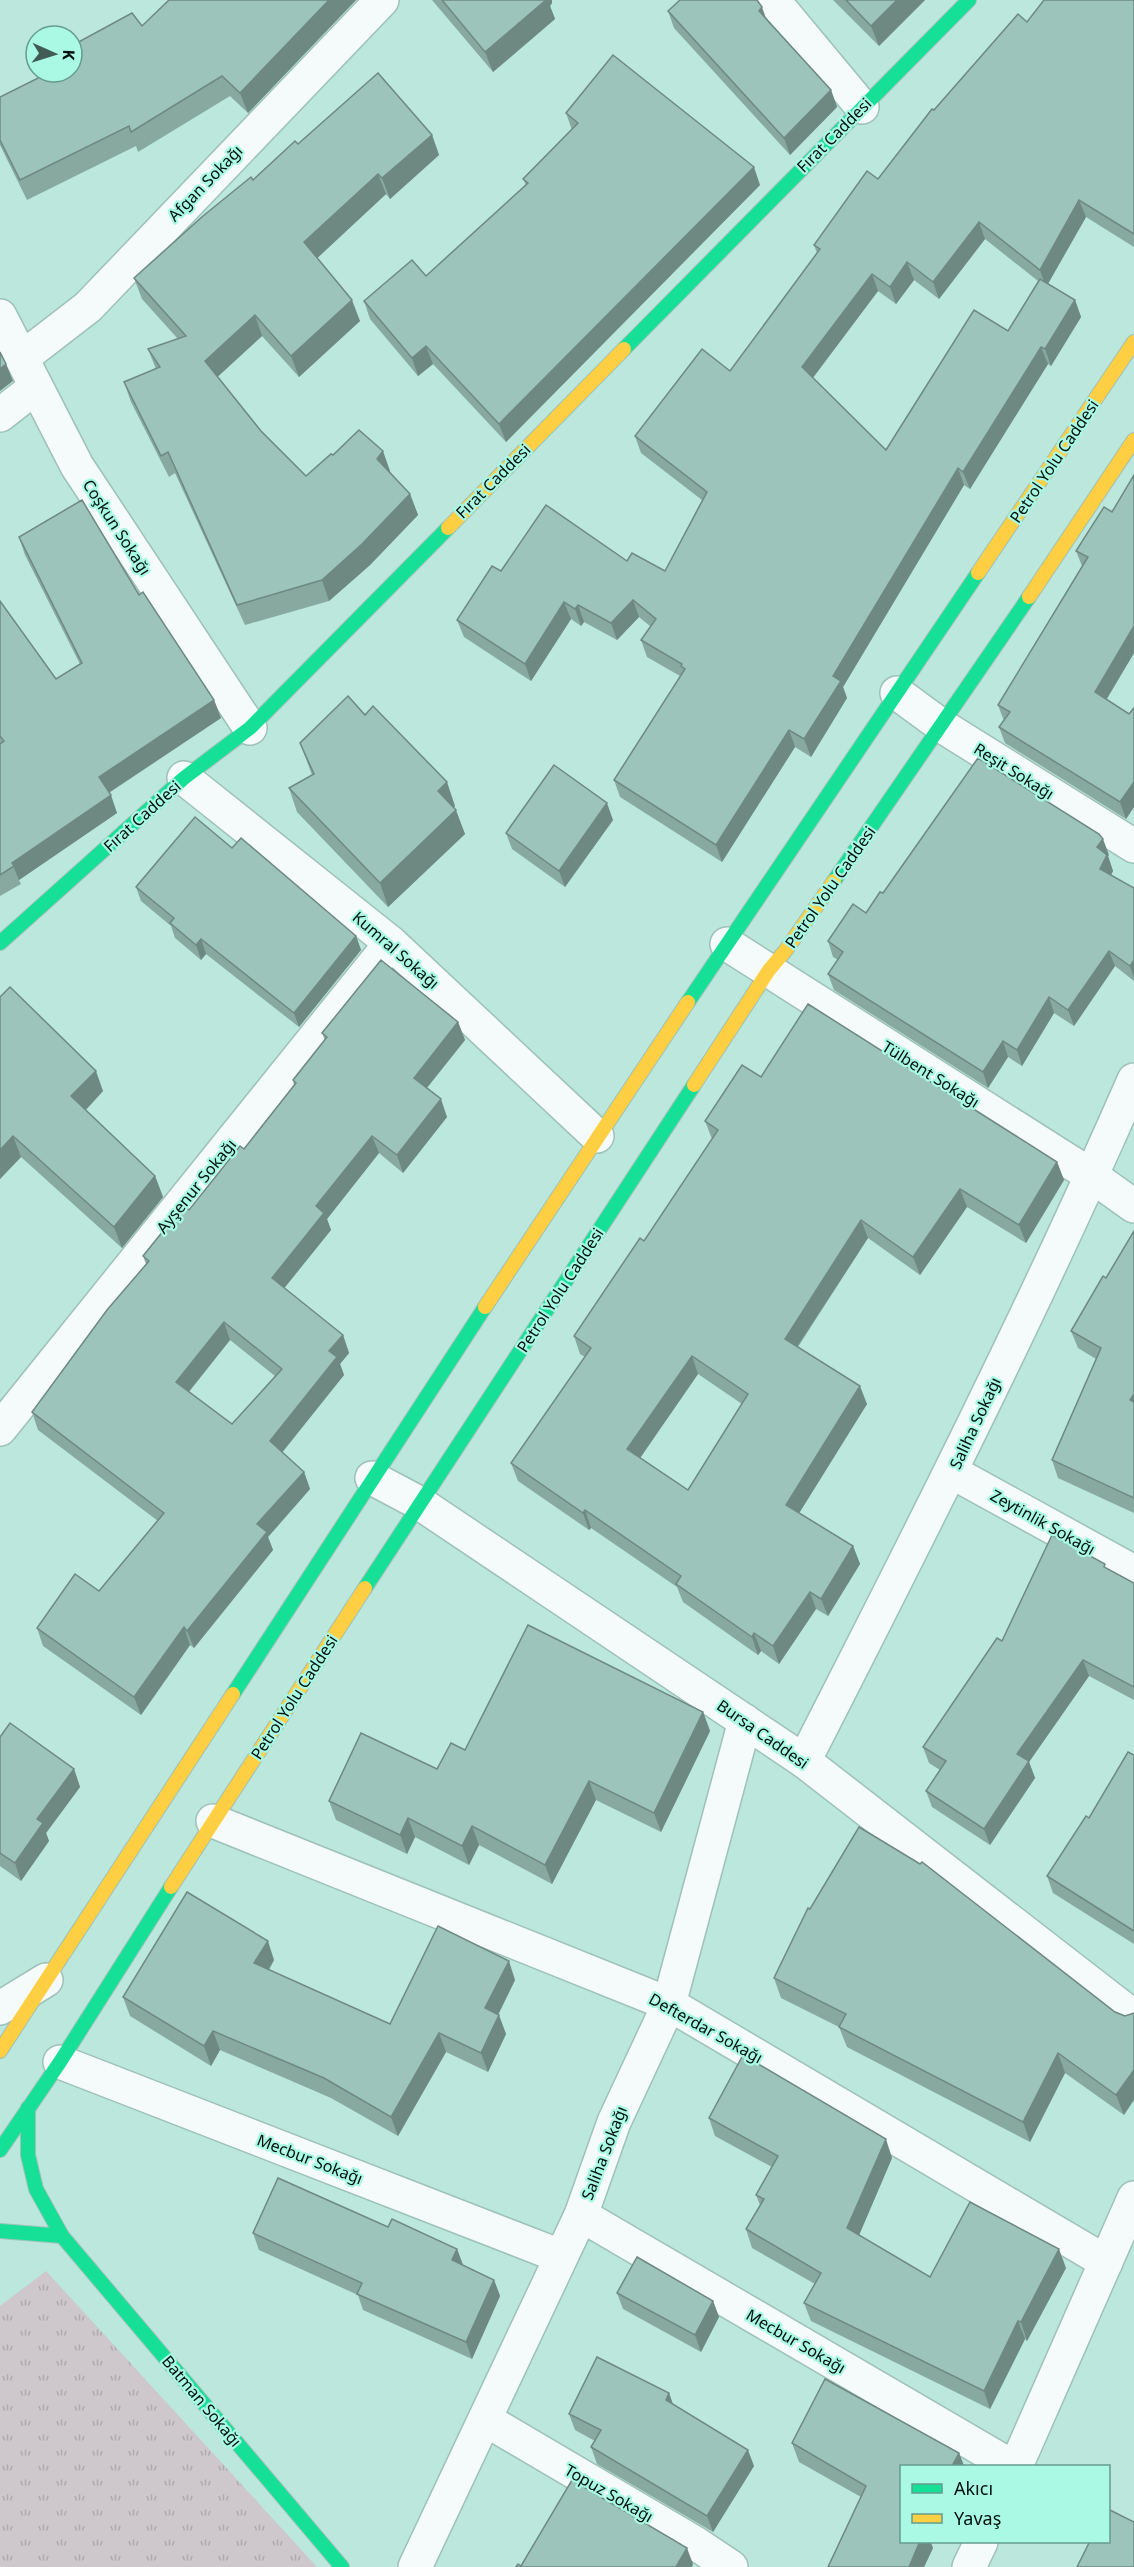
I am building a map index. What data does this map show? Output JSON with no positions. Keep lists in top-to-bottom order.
{
  "streets": {
    "main road": ["Fırat Caddesi", "Petrol Yolu Caddesi", "Batman Sokağı"],
    "street": [
      "Afgan Sokağı",
      "Coşkun Sokağı",
      "Reşit Sokağı",
      "Kumral Sokağı",
      "Tülbent Sokağı",
      "Ayşenur Sokağı",
      "Saliha Sokağı",
      "Zeytinlik Sokağı",
      "Bursa Caddesi",
      "Defterdar Sokağı",
      "Mecbur Sokağı",
      "Topuz Sokağı"
    ]
  },
  "crossings": [
    ["Fırat Caddesi", "Coşkun Sokağı"],
    ["Fırat Caddesi", "Kumral Sokağı"],
    ["Afgan Sokağı", "Coşkun Sokağı"],
    ["Petrol Yolu Caddesi", "Reşit Sokağı"],
    ["Petrol Yolu Caddesi", "Kumral Sokağı"],
    ["Petrol Yolu Caddesi", "Tülbent Sokağı"],
    ["Petrol Yolu Caddesi", "Bursa Caddesi"],
    ["Petrol Yolu Caddesi", "Defterdar Sokağı"],
    ["Petrol Yolu Caddesi", "Mecbur Sokağı"],
    ["Petrol Yolu Caddesi", "Batman Sokağı"],
    ["Kumral Sokağı", "Ayşenur Sokağı"],
    ["Tülbent Sokağı", "Saliha Sokağı"],
    ["Saliha Sokağı", "Zeytinlik Sokağı"],
    ["Saliha Sokağı", "Bursa Caddesi"],
    ["Saliha Sokağı", "Defterdar Sokağı"],
    ["Saliha Sokağı", "Mecbur Sokağı"],
    ["Saliha Sokağı", "Topuz Sokağı"]
  ],
  "legend": ["Akıcı", "Yavaş"],
  "north": "right"
}
